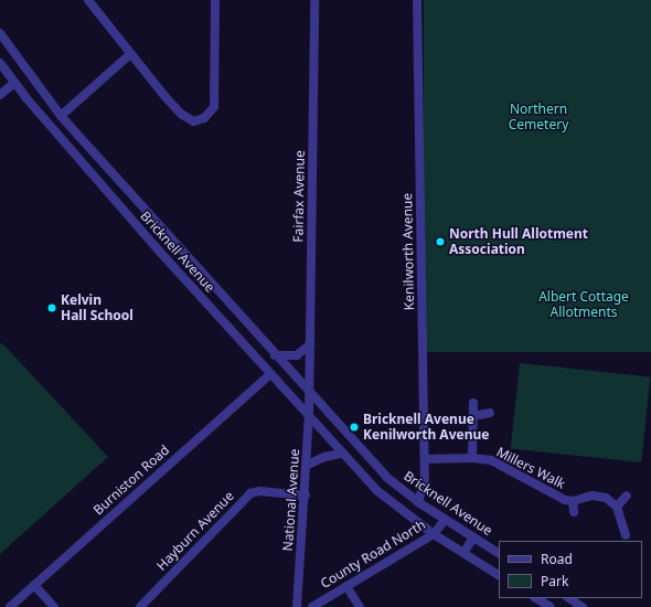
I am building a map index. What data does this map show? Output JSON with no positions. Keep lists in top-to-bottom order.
{
  "streets": {
    "street": [
      "Fairfax Avenue",
      "Bricknell Avenue",
      "Kenilworth Avenue",
      "Millers Walk",
      "Burniston Road",
      "National Avenue",
      "Hayburn Avenue",
      "County Road North"
    ]
  },
  "crossings": [
    ["Fairfax Avenue", "Bricknell Avenue"],
    ["Fairfax Avenue", "National Avenue"],
    ["Bricknell Avenue", "Kenilworth Avenue"],
    ["Bricknell Avenue", "Burniston Road"],
    ["Bricknell Avenue", "National Avenue"],
    ["Bricknell Avenue", "County Road North"],
    ["Kenilworth Avenue", "Millers Walk"],
    ["National Avenue", "Hayburn Avenue"]
  ],
  "parks": ["Northern Cemetery", "Albert Cottage Allotments"],
  "places": ["North Hull Allotment Association", "Kelvin Hall School", "Bricknell Avenue Kenilworth Avenue"],
  "legend": ["Road", "Park"]
}
